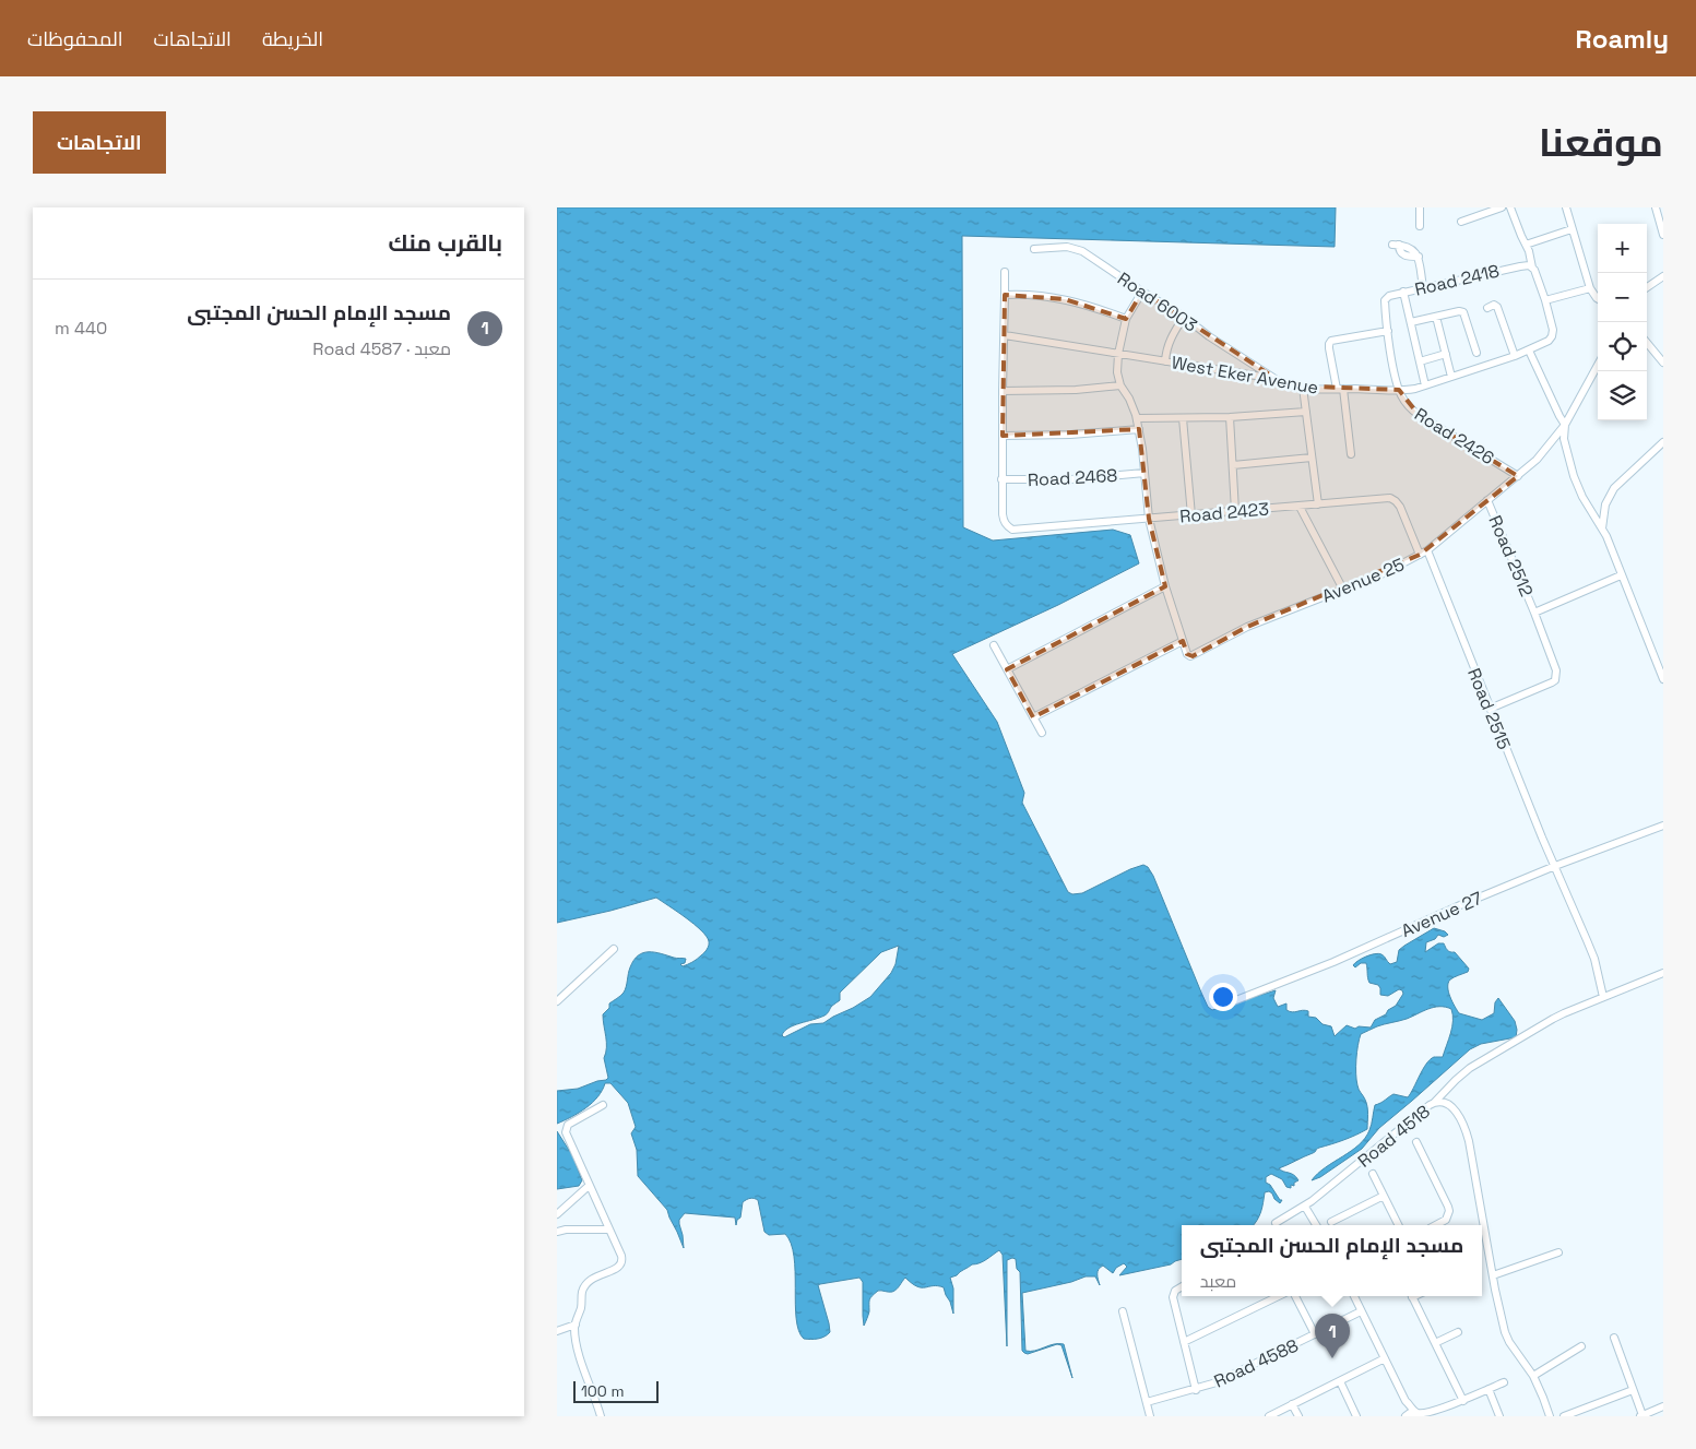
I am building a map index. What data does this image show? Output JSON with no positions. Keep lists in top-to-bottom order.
{
  "streets": {
    "street": [
      "Road 2418",
      "Road 6003",
      "West Eker Avenue",
      "Road 2426",
      "Road 2468",
      "Road 2423",
      "Road 2512",
      "Avenue 25",
      "Road 2515",
      "Avenue 27",
      "Road 4518",
      "Road 4588"
    ]
  },
  "crossings": [
    ["Road 6003", "West Eker Avenue"],
    ["West Eker Avenue", "Road 2426"],
    ["Road 2426", "Avenue 25"],
    ["Road 2468", "Road 2423"],
    ["Road 2423", "Avenue 25"],
    ["Road 2512", "Avenue 25"],
    ["Road 2512", "Road 2515"],
    ["Avenue 25", "Road 2515"],
    ["Road 2515", "Avenue 27"]
  ],
  "scale_bar": "100 m",
  "page": {
    "header": "Roamly",
    "nav": ["الخريطة", "الاتجاهات", "المحفوظات"],
    "title": "موقعنا",
    "buttons": "الاتجاهات",
    "heading": "بالقرب منك",
    "map_buttons": ["+", "−"],
    "list": [
      {
        "mark": "1",
        "name": "مسجد الإمام الحسن المجتبى",
        "note": "معبد · Road 4587",
        "value": "440 m"
      }
    ],
    "popup": ["مسجد الإمام الحسن المجتبى", "معبد"],
    "pins": "1",
    "scale": "100 m"
  }
}
